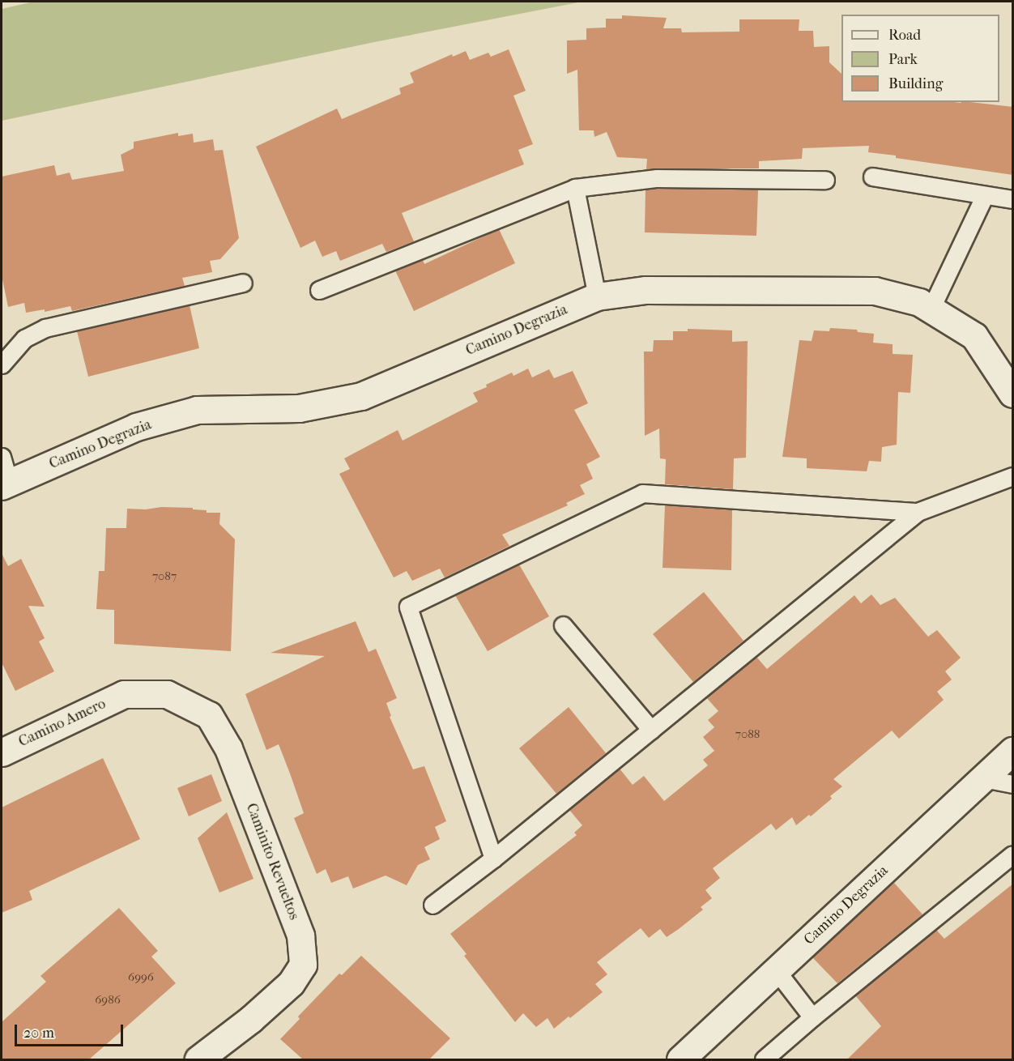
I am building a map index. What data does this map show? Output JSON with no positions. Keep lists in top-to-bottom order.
{
  "streets": {
    "street": ["Camino Degrazia", "Camino Amero", "Caminito Revueltos"]
  },
  "crossings": [
    ["Camino Amero", "Caminito Revueltos"]
  ],
  "house_numbers": [
    "7087",
    "7088",
    "6996",
    "6986"
  ],
  "legend": ["Road", "Park", "Building"],
  "scale_bar": "20 m"
}
